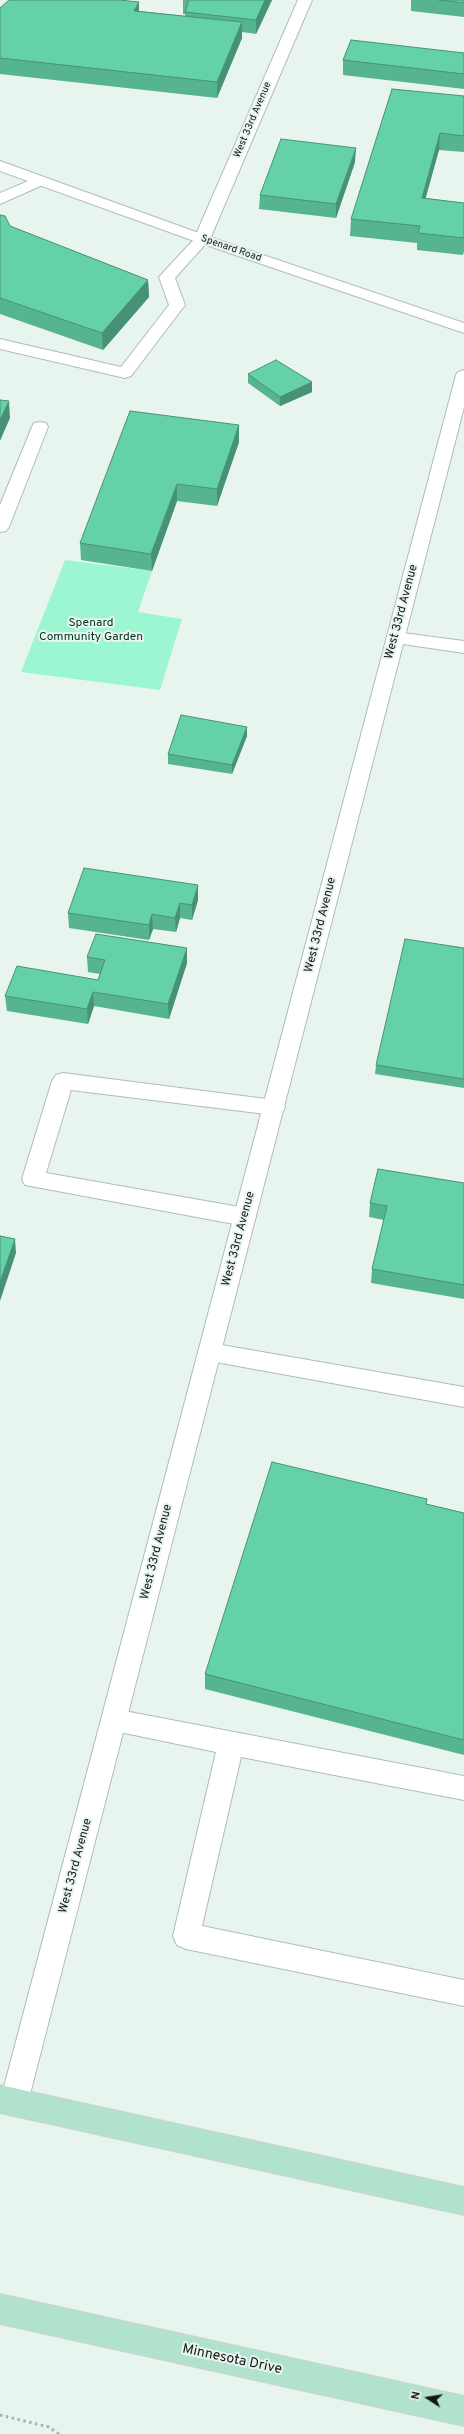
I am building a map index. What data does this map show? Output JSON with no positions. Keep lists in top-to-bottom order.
{
  "streets": {
    "main road": ["Minnesota Drive"],
    "street": ["West 33rd Avenue", "Spenard Road"]
  },
  "crossings": [
    ["West 33rd Avenue", "Spenard Road"]
  ],
  "parks": ["Spenard Community Garden"],
  "north": "left"
}
